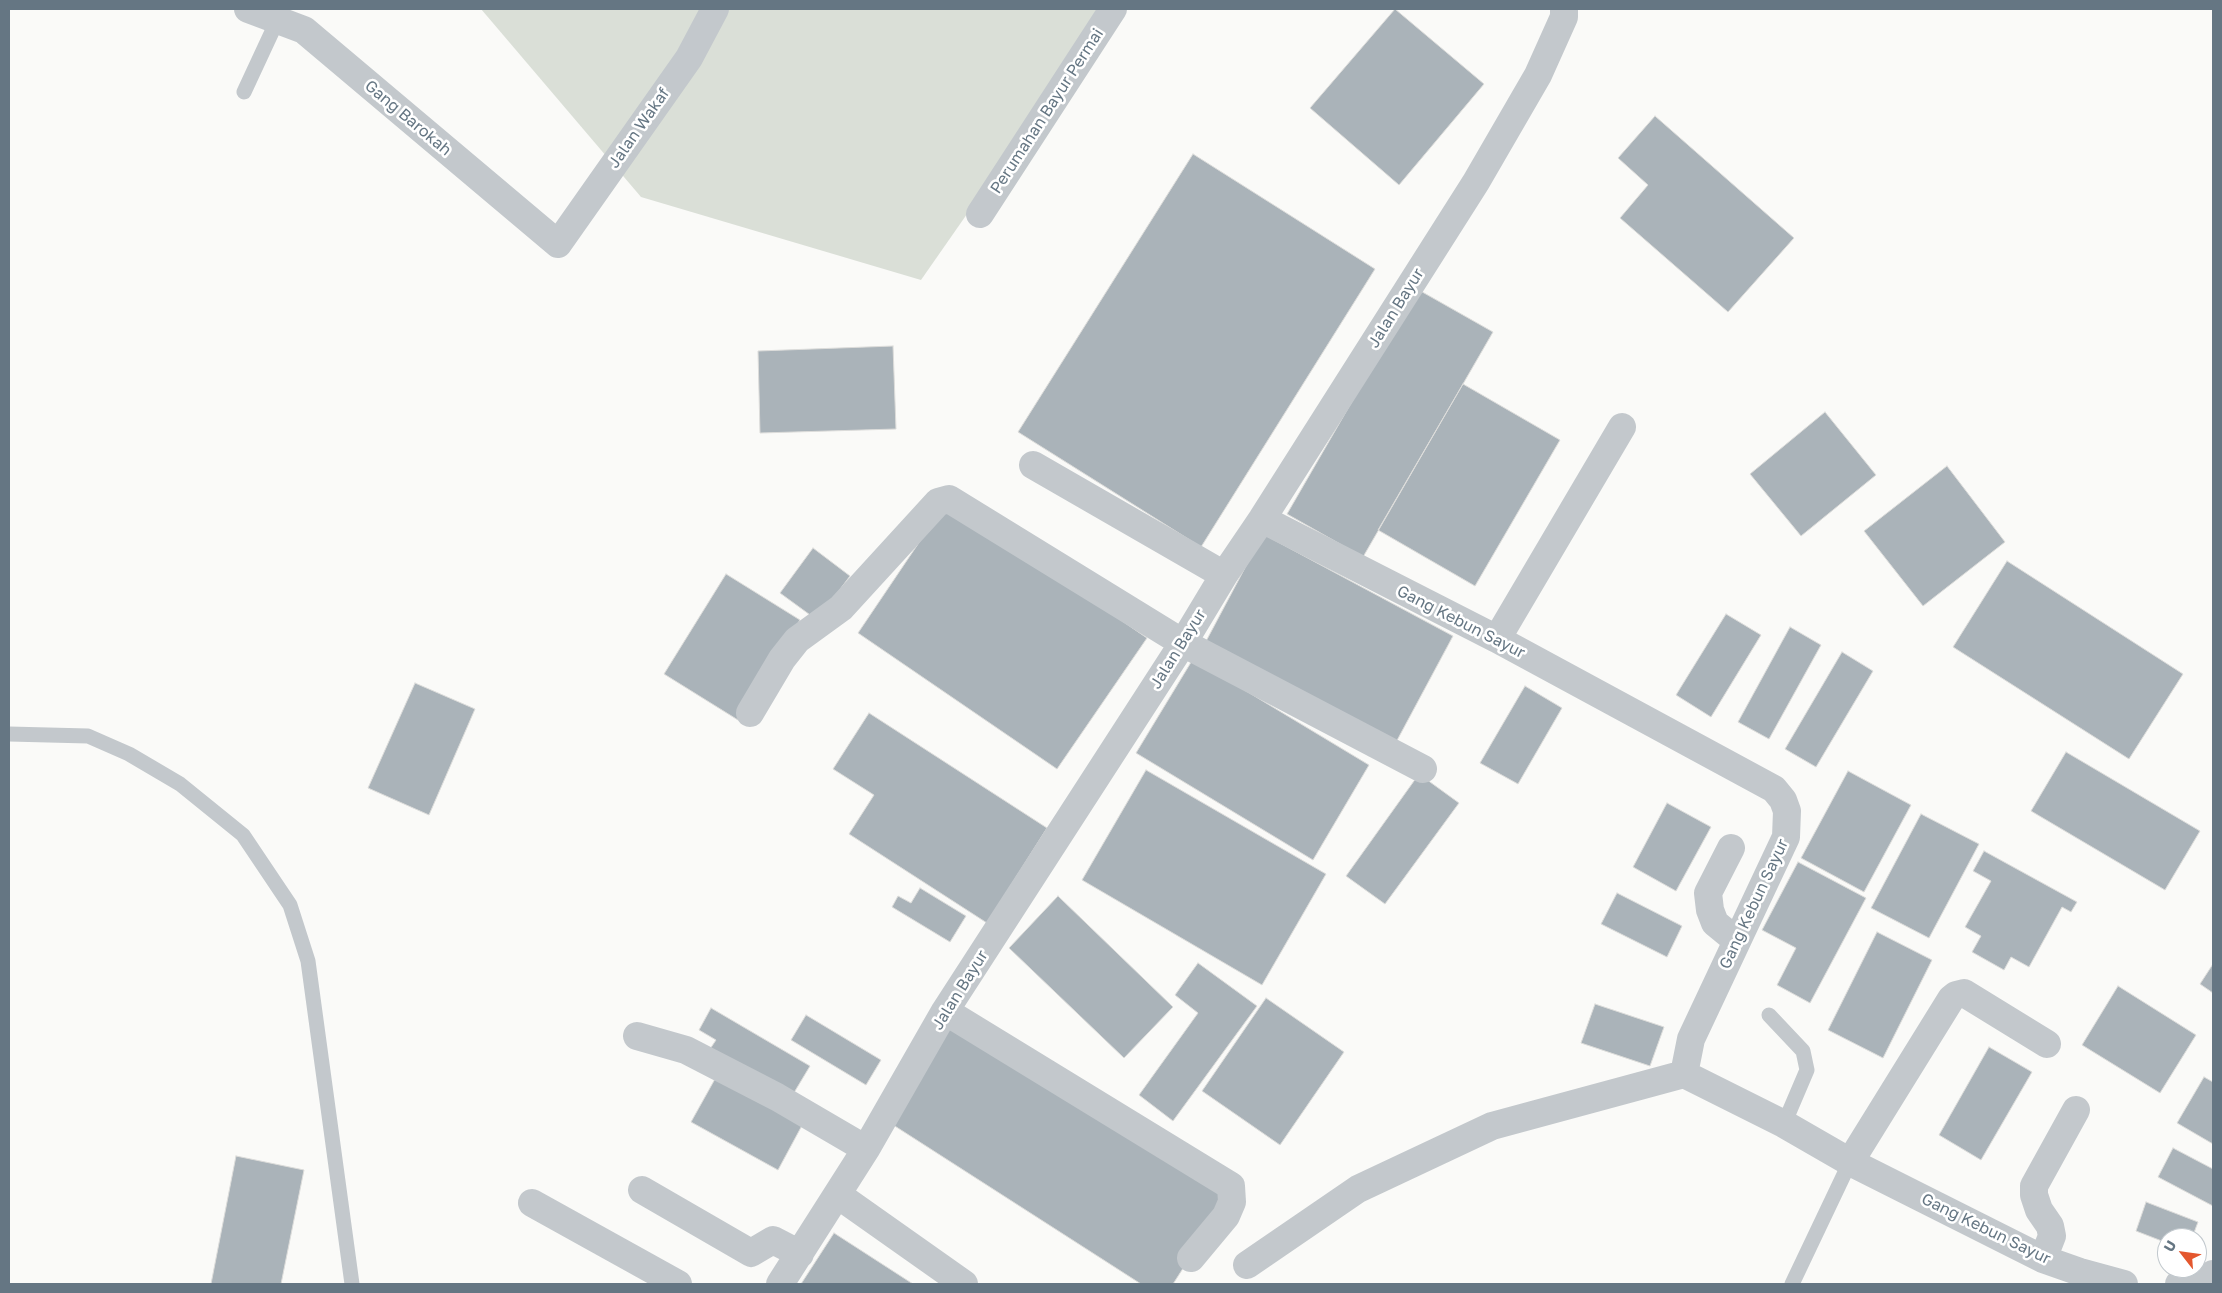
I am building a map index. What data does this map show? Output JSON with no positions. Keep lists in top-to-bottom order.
{
  "streets": {
    "street": [
      "Perumahan Bayur Permai",
      "Gang Barokah",
      "Jalan Wakaf",
      "Jalan Bayur",
      "Gang Kebun Sayur"
    ]
  },
  "crossings": [
    ["Gang Barokah", "Jalan Wakaf"],
    ["Jalan Bayur", "Gang Kebun Sayur"]
  ],
  "north": "top left"
}
